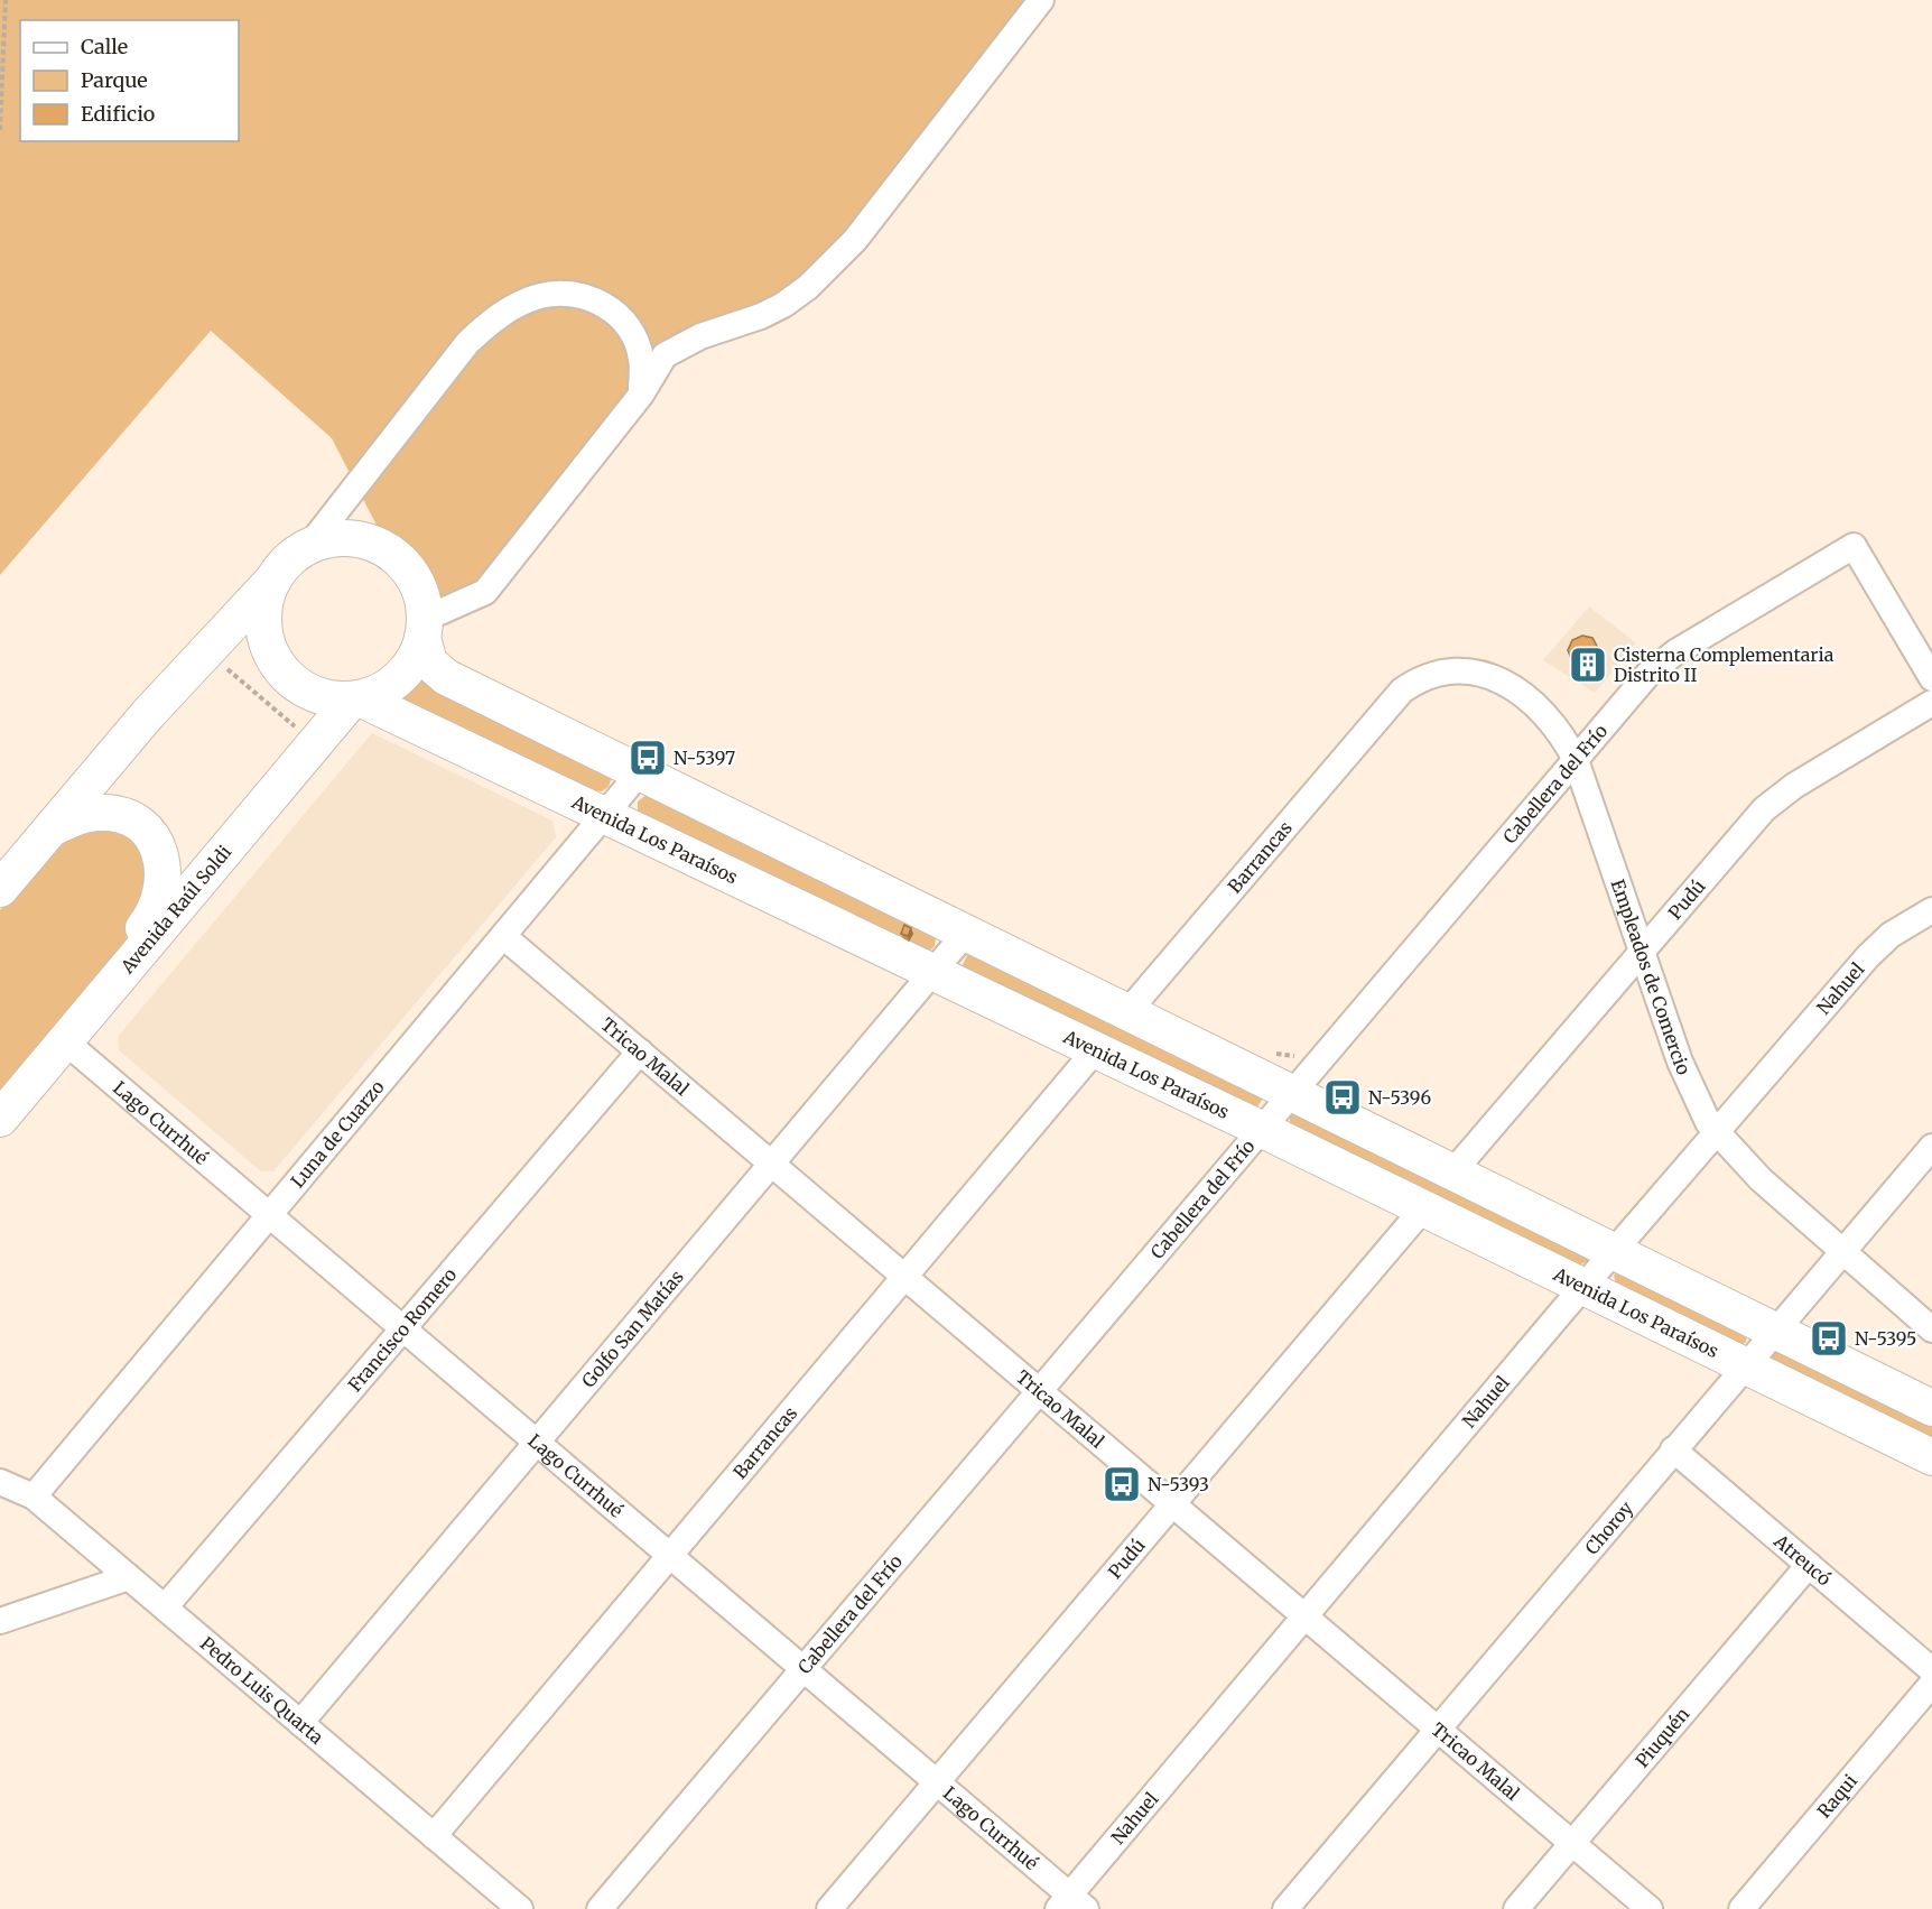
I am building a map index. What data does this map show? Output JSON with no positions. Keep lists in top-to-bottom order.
{
  "streets": {
    "main road": ["Avenida Los Paraísos", "Avenida Raúl Soldi"],
    "street": [
      "Cabellera del Frío",
      "Barrancas",
      "Pudú",
      "Empleados de Comercio",
      "Nahuel",
      "Tricao Malal",
      "Lago Currhué",
      "Luna de Cuarzo",
      "Golfo San Matías",
      "Francisco Romero",
      "Choroy",
      "Atreucó",
      "Pedro Luis Quarta",
      "Piuquén",
      "Raqui"
    ]
  },
  "crossings": [
    ["Cabellera del Frío", "Avenida Los Paraísos"],
    ["Cabellera del Frío", "Empleados de Comercio"],
    ["Cabellera del Frío", "Tricao Malal"],
    ["Cabellera del Frío", "Lago Currhué"],
    ["Avenida Los Paraísos", "Barrancas"],
    ["Avenida Los Paraísos", "Pudú"],
    ["Avenida Los Paraísos", "Avenida Raúl Soldi"],
    ["Avenida Los Paraísos", "Nahuel"],
    ["Avenida Los Paraísos", "Luna de Cuarzo"],
    ["Avenida Los Paraísos", "Golfo San Matías"],
    ["Avenida Los Paraísos", "Choroy"],
    ["Barrancas", "Empleados de Comercio"],
    ["Barrancas", "Tricao Malal"],
    ["Barrancas", "Lago Currhué"],
    ["Barrancas", "Pedro Luis Quarta"],
    ["Pudú", "Empleados de Comercio"],
    ["Pudú", "Tricao Malal"],
    ["Pudú", "Lago Currhué"],
    ["Avenida Raúl Soldi", "Lago Currhué"],
    ["Empleados de Comercio", "Nahuel"],
    ["Empleados de Comercio", "Choroy"],
    ["Nahuel", "Tricao Malal"],
    ["Nahuel", "Lago Currhué"],
    ["Tricao Malal", "Luna de Cuarzo"],
    ["Tricao Malal", "Golfo San Matías"],
    ["Tricao Malal", "Francisco Romero"],
    ["Tricao Malal", "Choroy"],
    ["Tricao Malal", "Piuquén"],
    ["Lago Currhué", "Luna de Cuarzo"],
    ["Lago Currhué", "Golfo San Matías"],
    ["Lago Currhué", "Francisco Romero"],
    ["Luna de Cuarzo", "Pedro Luis Quarta"],
    ["Golfo San Matías", "Pedro Luis Quarta"],
    ["Francisco Romero", "Pedro Luis Quarta"],
    ["Choroy", "Atreucó"],
    ["Atreucó", "Piuquén"]
  ],
  "places": {
    "building": ["Cisterna Complementaria Distrito II"],
    "bus stop": [
      "N-5397",
      "N-5396",
      "N-5395",
      "N-5393"
    ]
  },
  "legend": ["Calle", "Parque", "Edificio"]
}
